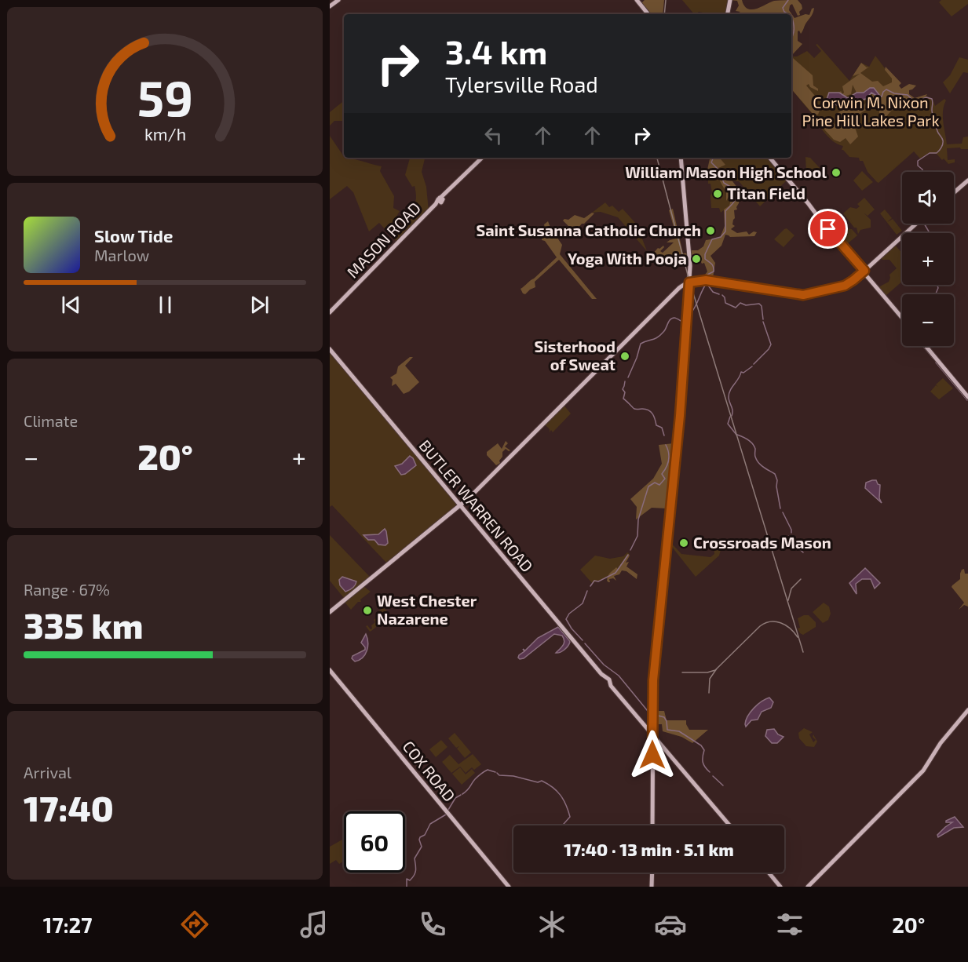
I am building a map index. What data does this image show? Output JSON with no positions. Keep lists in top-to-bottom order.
{
  "streets": {
    "main road": ["MASON ROAD", "BUTLER WARREN ROAD", "COX ROAD"]
  },
  "parks": ["Corwin M. Nixon Pine Hill Lakes Park"],
  "places": [
    "William Mason High School",
    "Titan Field",
    "Saint Susanna Catholic Church",
    "Yoga With Pooja",
    "Sisterhood of Sweat",
    "Crossroads Mason",
    "West Chester Nazarene"
  ],
  "page": {
    "turn": ["3.4 km", "Tylersville Road"],
    "map_buttons": ["+", "−"],
    "song": ["Slow Tide", "Marlow"],
    "tile": [
      "Climate",
      ["Range · 67%", "335 km"],
      ["Arrival", "17:40"]
    ],
    "heat": ["−", "20°", "+"],
    "limit": "60",
    "trip": "17:40 · 13 min · 5.1 km",
    "tabs": ["17:27", "20°"],
    "gauge": ["59", "km/h"]
  }
}
